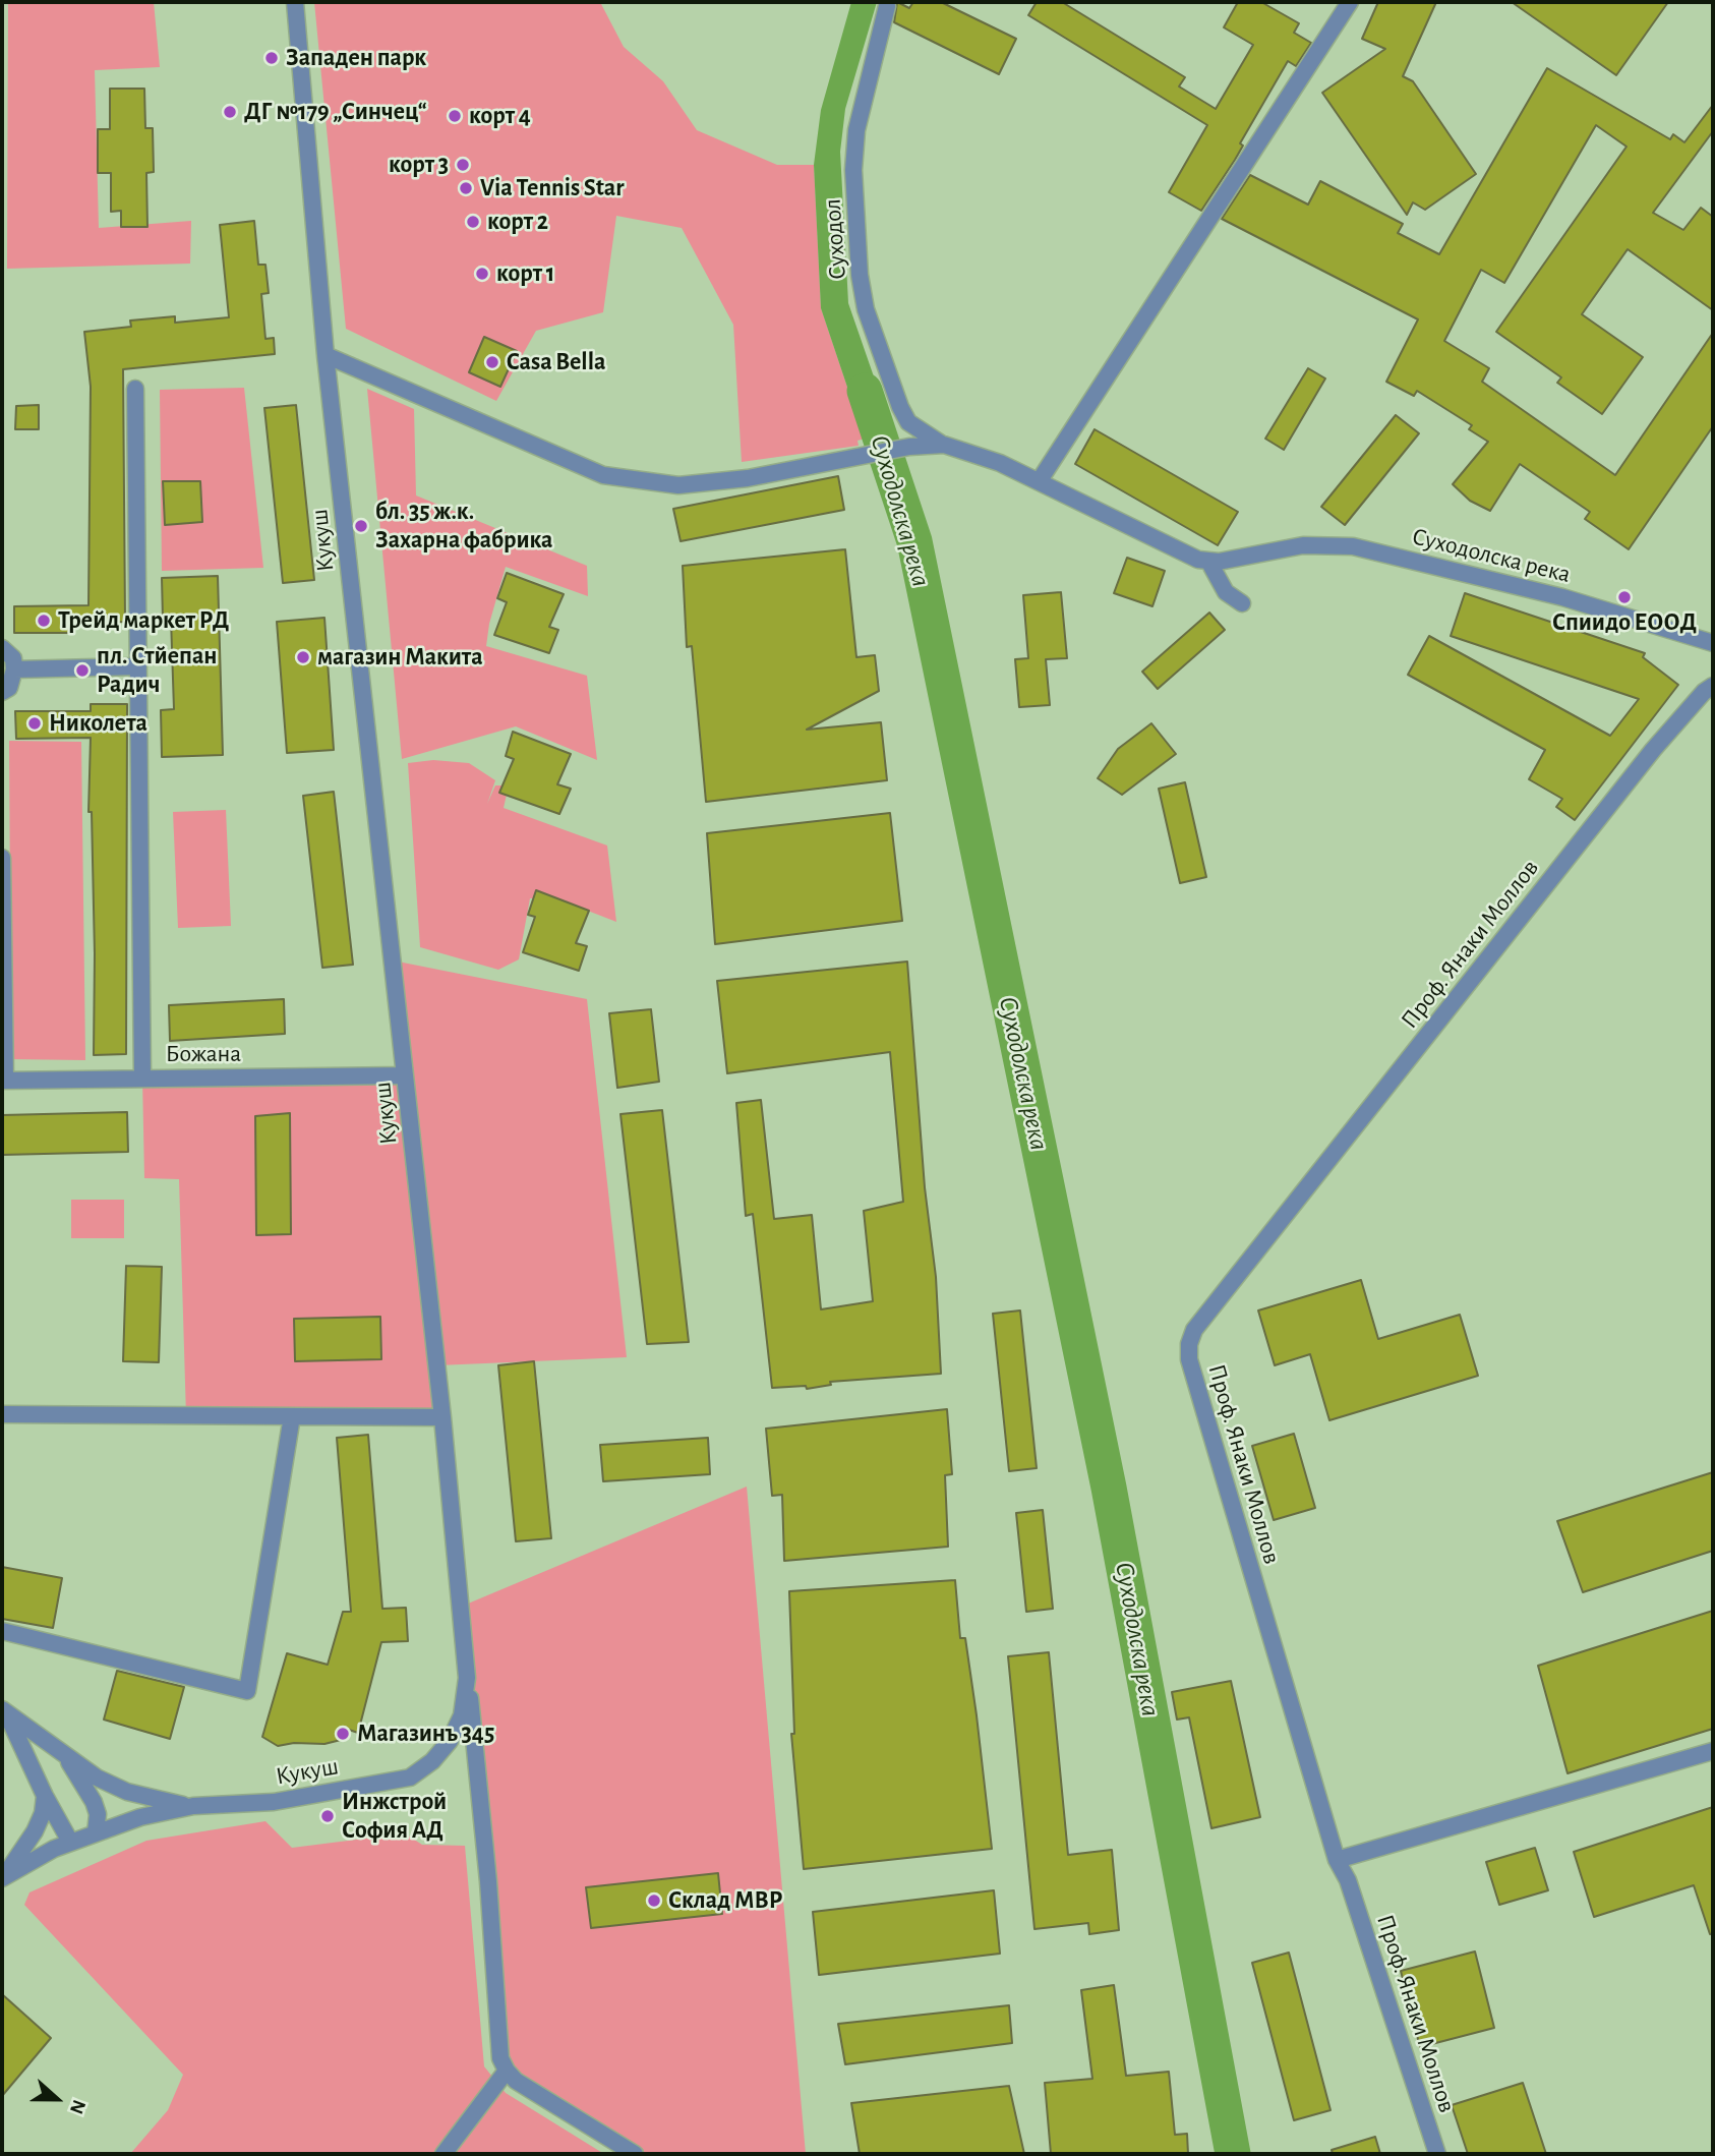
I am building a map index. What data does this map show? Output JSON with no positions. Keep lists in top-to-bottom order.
{
  "streets": {
    "street": [
      "Суходол",
      "Кукуш",
      "Суходолска река",
      "Проф. Янаки Моллов",
      "Божана"
    ]
  },
  "crossings": [
    ["Кукуш", "Божана"]
  ],
  "water": ["Суходолска река"],
  "places": [
    "Западен парк",
    "ДГ №179 „Синчец“",
    "корт 4",
    "корт 3",
    "Via Tennis Star",
    "корт 2",
    "корт 1",
    "Casa Bella",
    "бл. 35 ж.к. Захарна фабрика",
    "Спиидо ЕООД",
    "Трейд маркет РД",
    "магазин Макита",
    "пл. Стйепан Радич",
    "Николета",
    "Магазинъ 345",
    "Инжстрой София АД",
    "Склад МВР"
  ],
  "north": "right"
}
